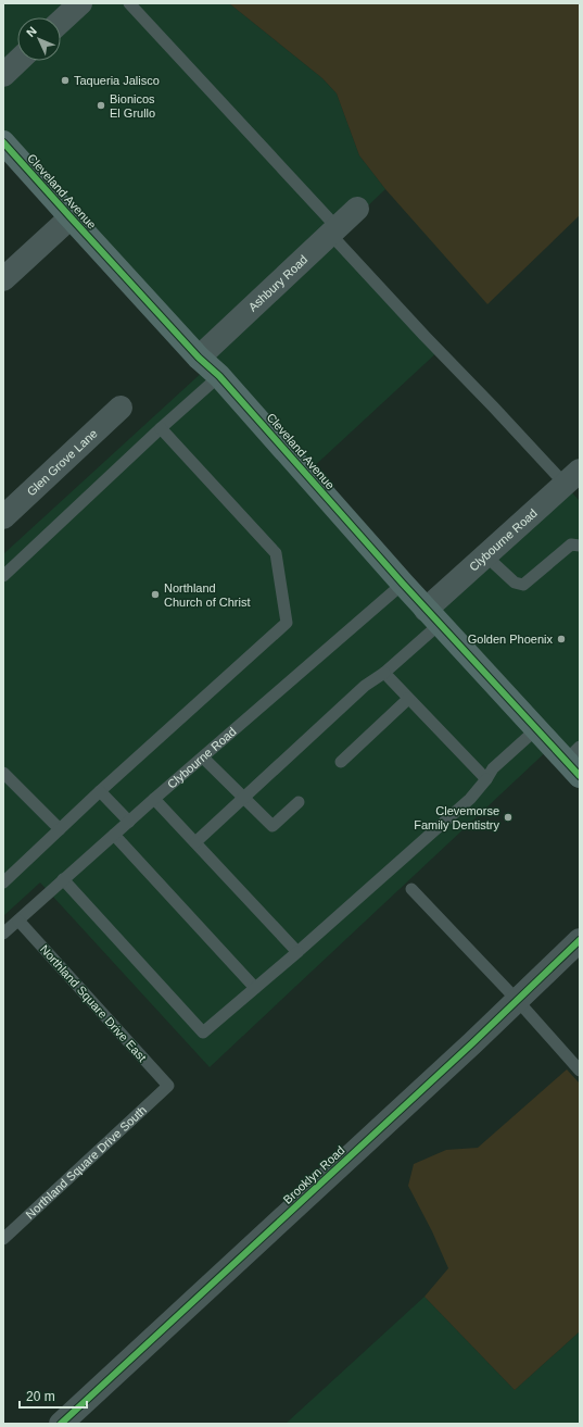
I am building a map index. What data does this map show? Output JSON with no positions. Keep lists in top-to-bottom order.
{
  "streets": {
    "main road": ["Cleveland Avenue"],
    "street": [
      "Ashbury Road",
      "Glen Grove Lane",
      "Clybourne Road",
      "Brooklyn Road"
    ],
    "lane": ["Northland Square Drive East", "Northland Square Drive South"]
  },
  "crossings": [
    ["Cleveland Avenue", "Ashbury Road"],
    ["Cleveland Avenue", "Clybourne Road"],
    ["Clybourne Road", "Northland Square Drive East"],
    ["Northland Square Drive East", "Northland Square Drive South"]
  ],
  "places": [
    "Taqueria Jalisco",
    "Bionicos El Grullo",
    "Northland Church of Christ",
    "Golden Phoenix",
    "Clevemorse Family Dentistry"
  ],
  "scale_bar": "20 m",
  "north": "top left"
}
